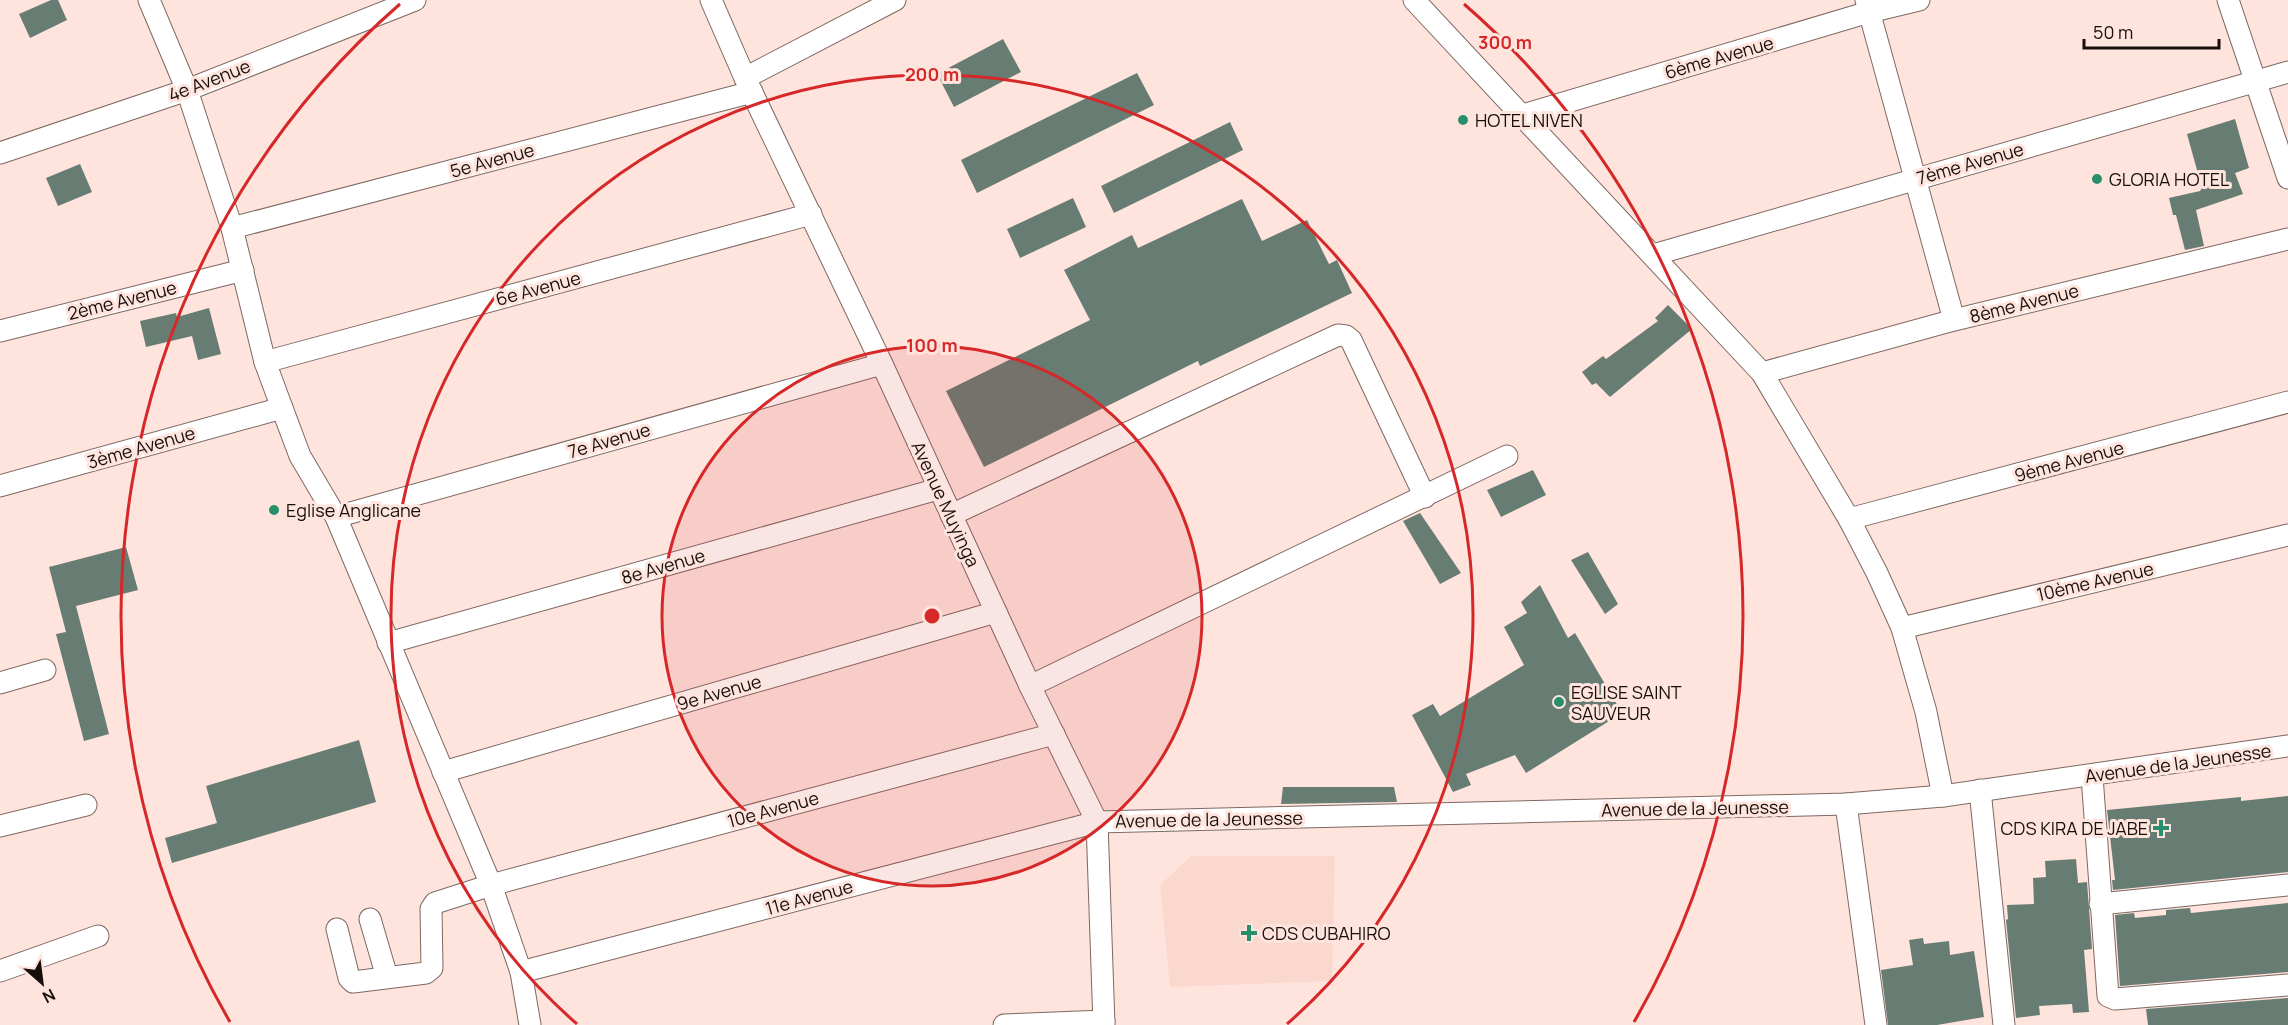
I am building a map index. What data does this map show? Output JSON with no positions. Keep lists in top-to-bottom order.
{
  "streets": {
    "street": [
      "6ème Avenue",
      "4e Avenue",
      "5e Avenue",
      "7ème Avenue",
      "6e Avenue",
      "2ème Avenue",
      "8ème Avenue",
      "7e Avenue",
      "3ème Avenue",
      "9ème Avenue",
      "Avenue Muyinga",
      "8e Avenue",
      "10ème Avenue",
      "9e Avenue",
      "Avenue de la Jeunesse",
      "10e Avenue",
      "11e Avenue"
    ]
  },
  "crossings": [
    ["5e Avenue", "Avenue Muyinga"],
    ["6e Avenue", "Avenue Muyinga"],
    ["7e Avenue", "Avenue Muyinga"],
    ["Avenue Muyinga", "8e Avenue"],
    ["Avenue Muyinga", "9e Avenue"],
    ["Avenue Muyinga", "Avenue de la Jeunesse"],
    ["Avenue Muyinga", "10e Avenue"],
    ["Avenue Muyinga", "11e Avenue"],
    ["Avenue de la Jeunesse", "11e Avenue"]
  ],
  "places": {
    "other": [
      "HOTEL NIVEN",
      "GLORIA HOTEL",
      "Eglise Anglicane",
      "EGLISE SAINT SAUVEUR"
    ],
    "health": ["CDS KIRA DE JABE", "CDS CUBAHIRO"]
  },
  "scale_bar": "50 m",
  "north": "bottom right",
  "rings": ["300 m", "200 m", "100 m"]
}
